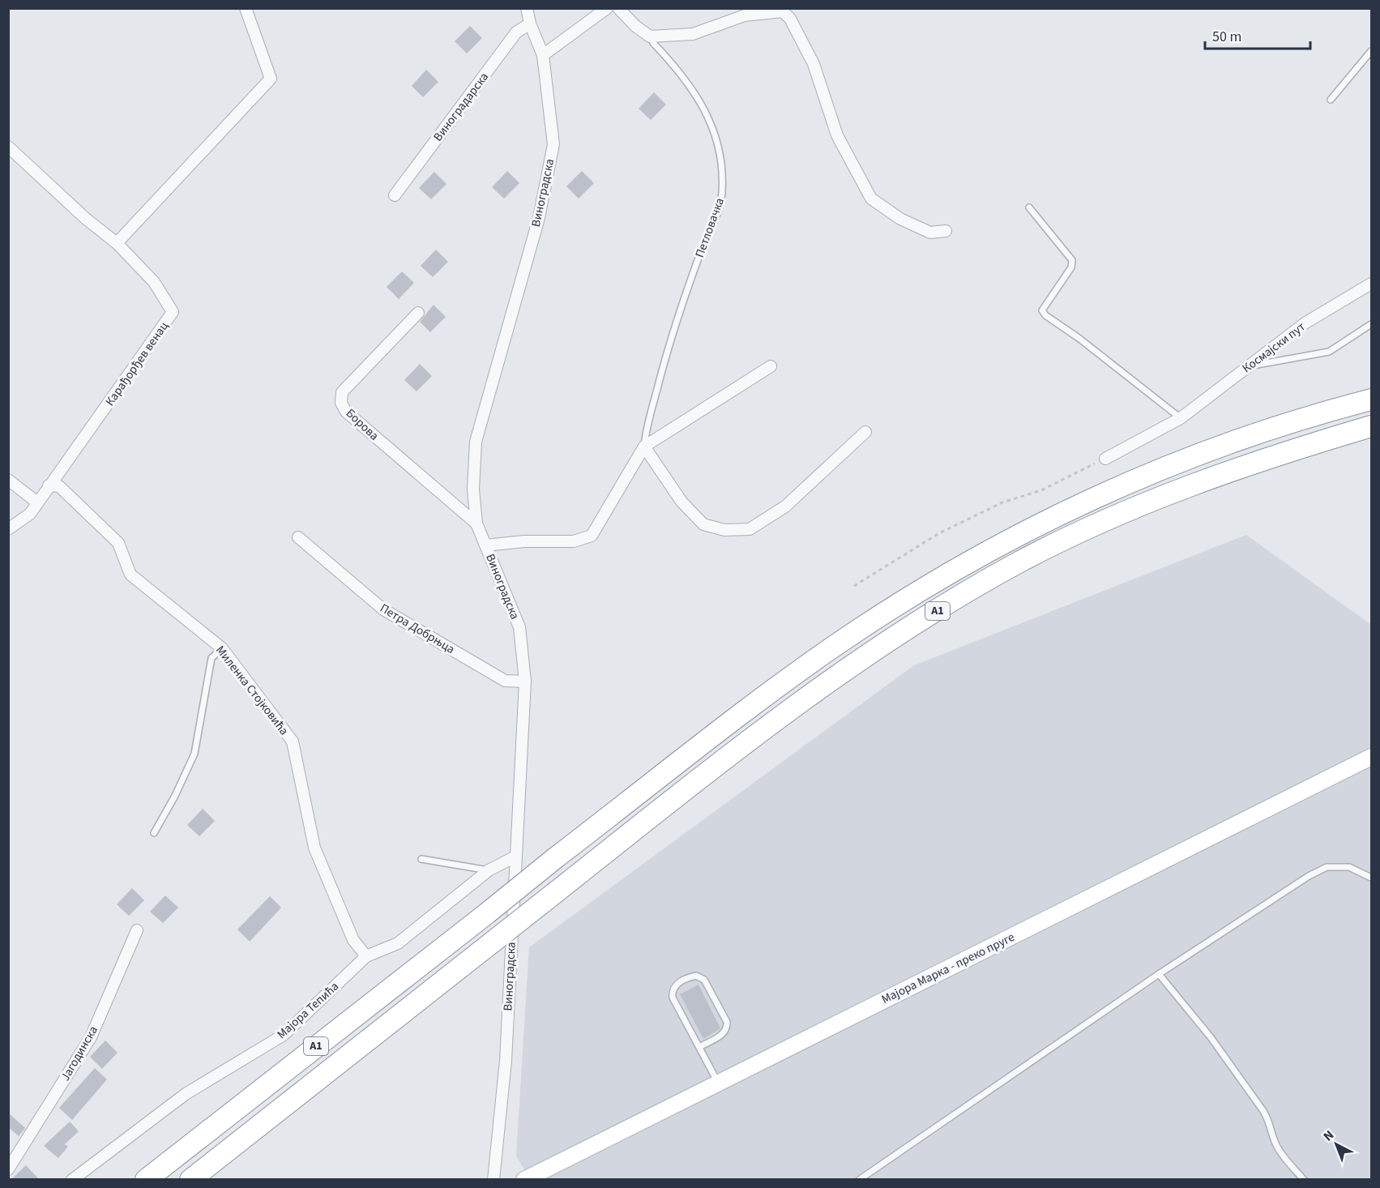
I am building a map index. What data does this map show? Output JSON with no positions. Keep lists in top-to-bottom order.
{
  "streets": {
    "highway": ["A1"],
    "street": [
      "Виноградарска",
      "Виноградска",
      "Петловачка",
      "Космајски пут",
      "Карађорђев венац",
      "Борова",
      "Петра Добрњца",
      "Миленка Стојковића",
      "Мајора Марка - преко пруге",
      "Мајора Тепића",
      "Јагодинска"
    ]
  },
  "crossings": [
    ["Виноградарска", "Виноградска"],
    ["Виноградска", "Петловачка"],
    ["Виноградска", "Борова"],
    ["Виноградска", "Петра Добрњца"],
    ["Виноградска", "Мајора Тепића"],
    ["Карађорђев венац", "Миленка Стојковића"],
    ["Миленка Стојковића", "Мајора Тепића"]
  ],
  "scale_bar": "50 m",
  "north": "top left"
}
